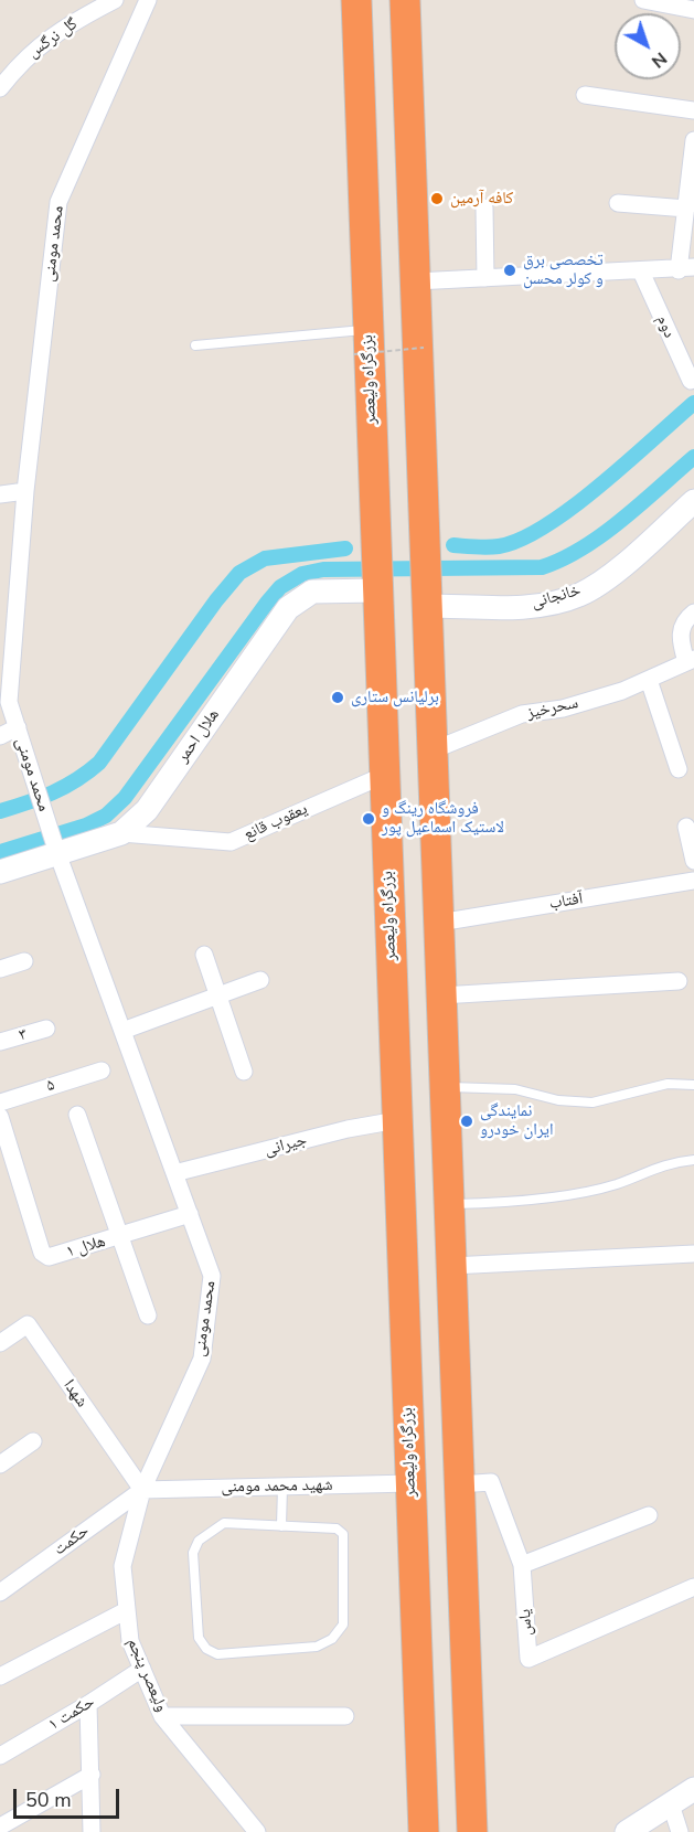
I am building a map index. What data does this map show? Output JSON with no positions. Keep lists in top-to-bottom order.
{
  "streets": {
    "highway": ["بزرگراه ولیعصر"],
    "main road": ["خانجانی", "هلال احمر"],
    "street": [
      "گل نرگس",
      "محمد مومنی",
      "دوم",
      "سحرخیز",
      "یعقوب قانع",
      "آفتاب",
      "۳",
      "۵",
      "جیرانی",
      "هلال ۱",
      "شهدا",
      "شهید محمد مومنی",
      "حکمت",
      "یاس",
      "ولیعصر پنجم",
      "حکمت ۱"
    ]
  },
  "crossings": [
    ["محمد مومنی", "هلال احمر"],
    ["محمد مومنی", "جیرانی"],
    ["محمد مومنی", "هلال ۱"],
    ["محمد مومنی", "شهدا"],
    ["محمد مومنی", "شهید محمد مومنی"],
    ["محمد مومنی", "حکمت"],
    ["محمد مومنی", "ولیعصر پنجم"],
    ["بزرگراه ولیعصر", "هلال احمر"],
    ["بزرگراه ولیعصر", "یعقوب قانع"],
    ["بزرگراه ولیعصر", "جیرانی"],
    ["بزرگراه ولیعصر", "شهید محمد مومنی"],
    ["هلال احمر", "یعقوب قانع"],
    ["شهدا", "شهید محمد مومنی"],
    ["شهدا", "حکمت"],
    ["شهدا", "ولیعصر پنجم"],
    ["شهید محمد مومنی", "حکمت"],
    ["شهید محمد مومنی", "ولیعصر پنجم"],
    ["حکمت", "ولیعصر پنجم"],
    ["ولیعصر پنجم", "حکمت ۱"]
  ],
  "places": [
    "کافه آرمین",
    "تخصصی برق و کولر محسن",
    "برلیانس ستاری",
    "فروشگاه رینگ و لاستیک اسماعیل پور",
    "نمایندگی ایران خودرو"
  ],
  "scale_bar": "50 m",
  "north": "bottom right"
}
